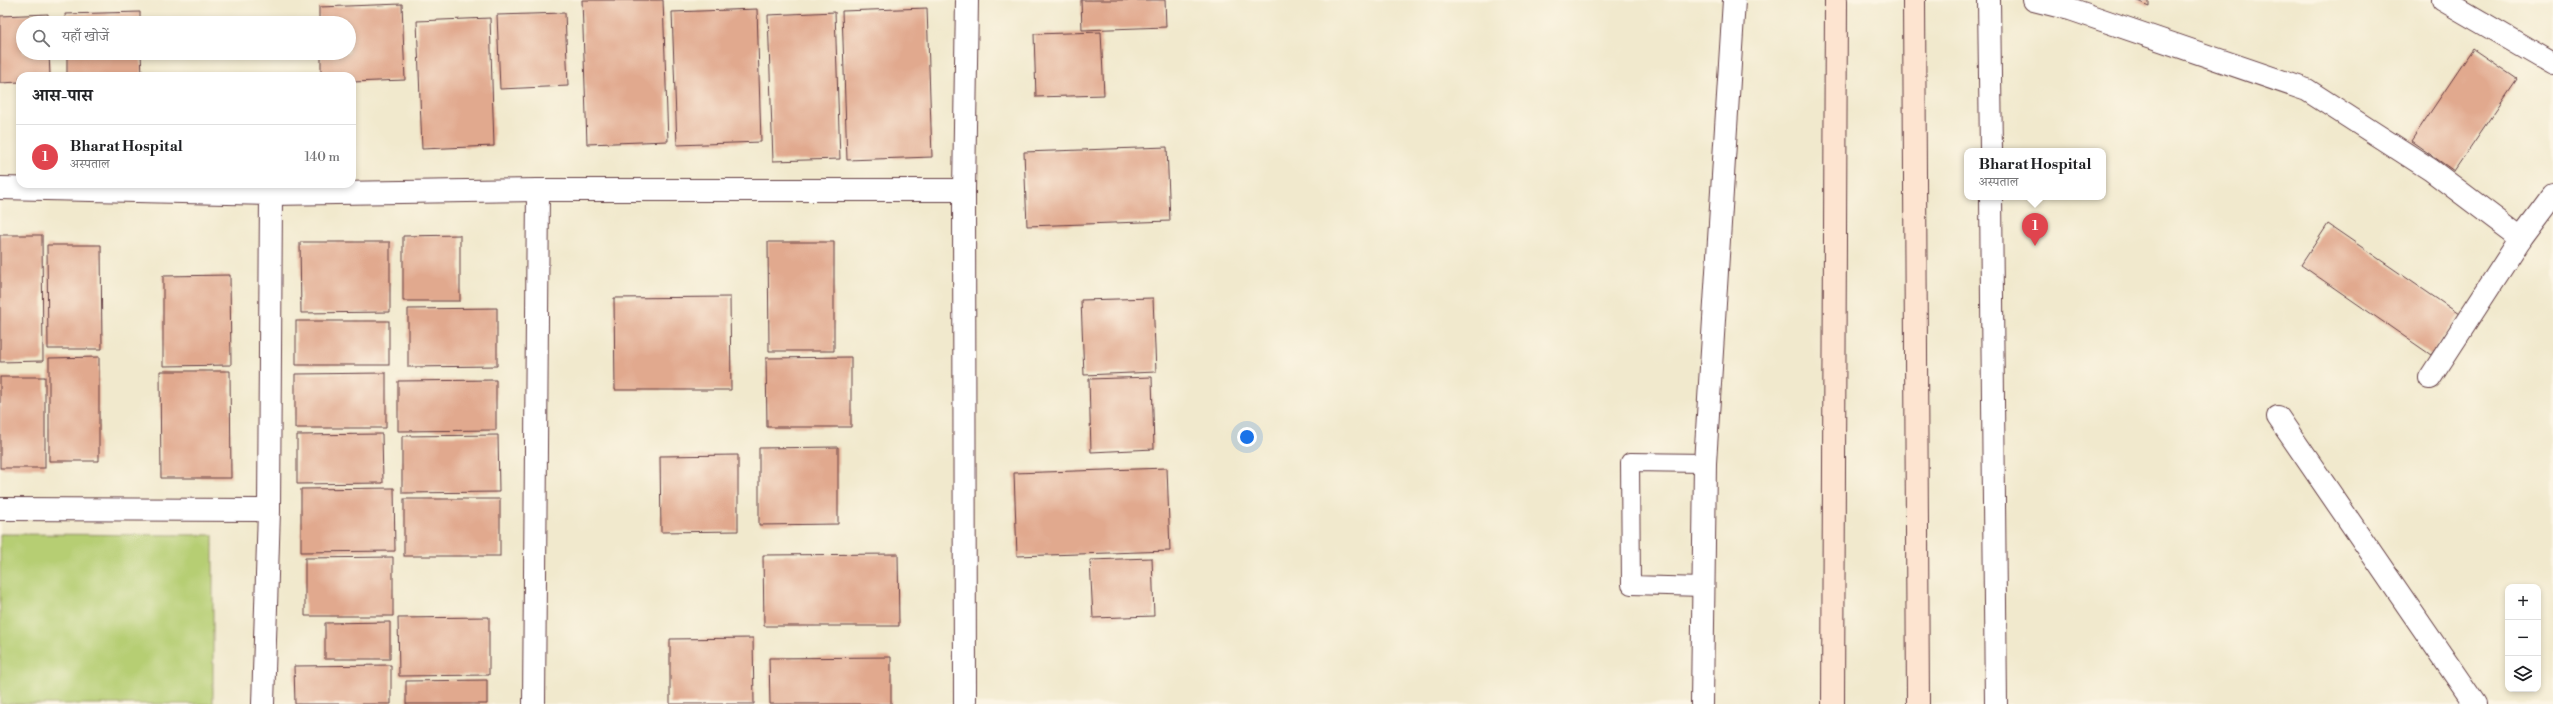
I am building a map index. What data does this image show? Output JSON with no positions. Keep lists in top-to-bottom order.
{
  "page": {
    "search": "यहाँ खोजें",
    "heading": "आस-पास",
    "list": [
      {
        "mark": "1",
        "name": "Bharat Hospital",
        "note": "अस्पताल",
        "value": "140 m"
      }
    ],
    "popup": ["Bharat Hospital", "अस्पताल"],
    "pins": "1",
    "map_buttons": ["+", "−"]
  }
}
